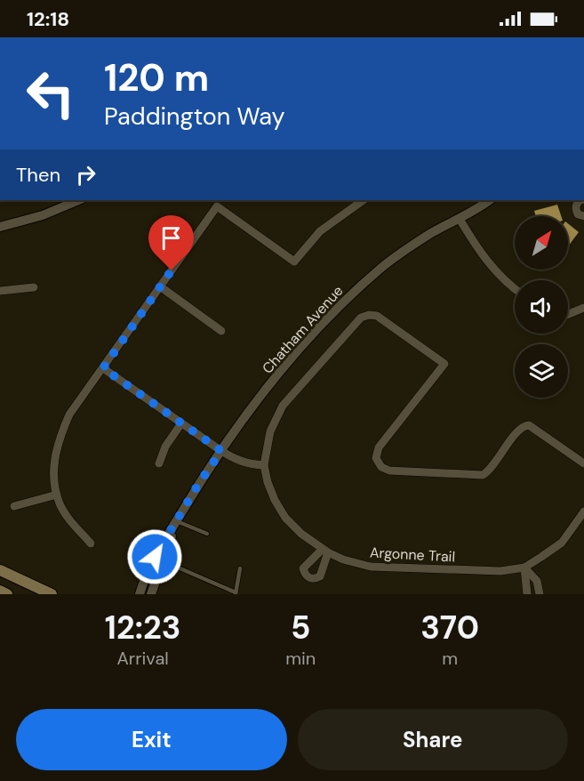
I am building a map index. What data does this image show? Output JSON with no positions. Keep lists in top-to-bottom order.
{
  "streets": {
    "street": ["Chatham Avenue", "Argonne Trail"]
  },
  "north": "top right",
  "page": {
    "status": "12:18",
    "turn": ["120 m", "Paddington Way"],
    "then": "Then",
    "eta": [
      "12:23",
      "Arrival",
      "5",
      "min",
      "370",
      "m"
    ],
    "buttons": ["Exit", "Share"]
  }
}
